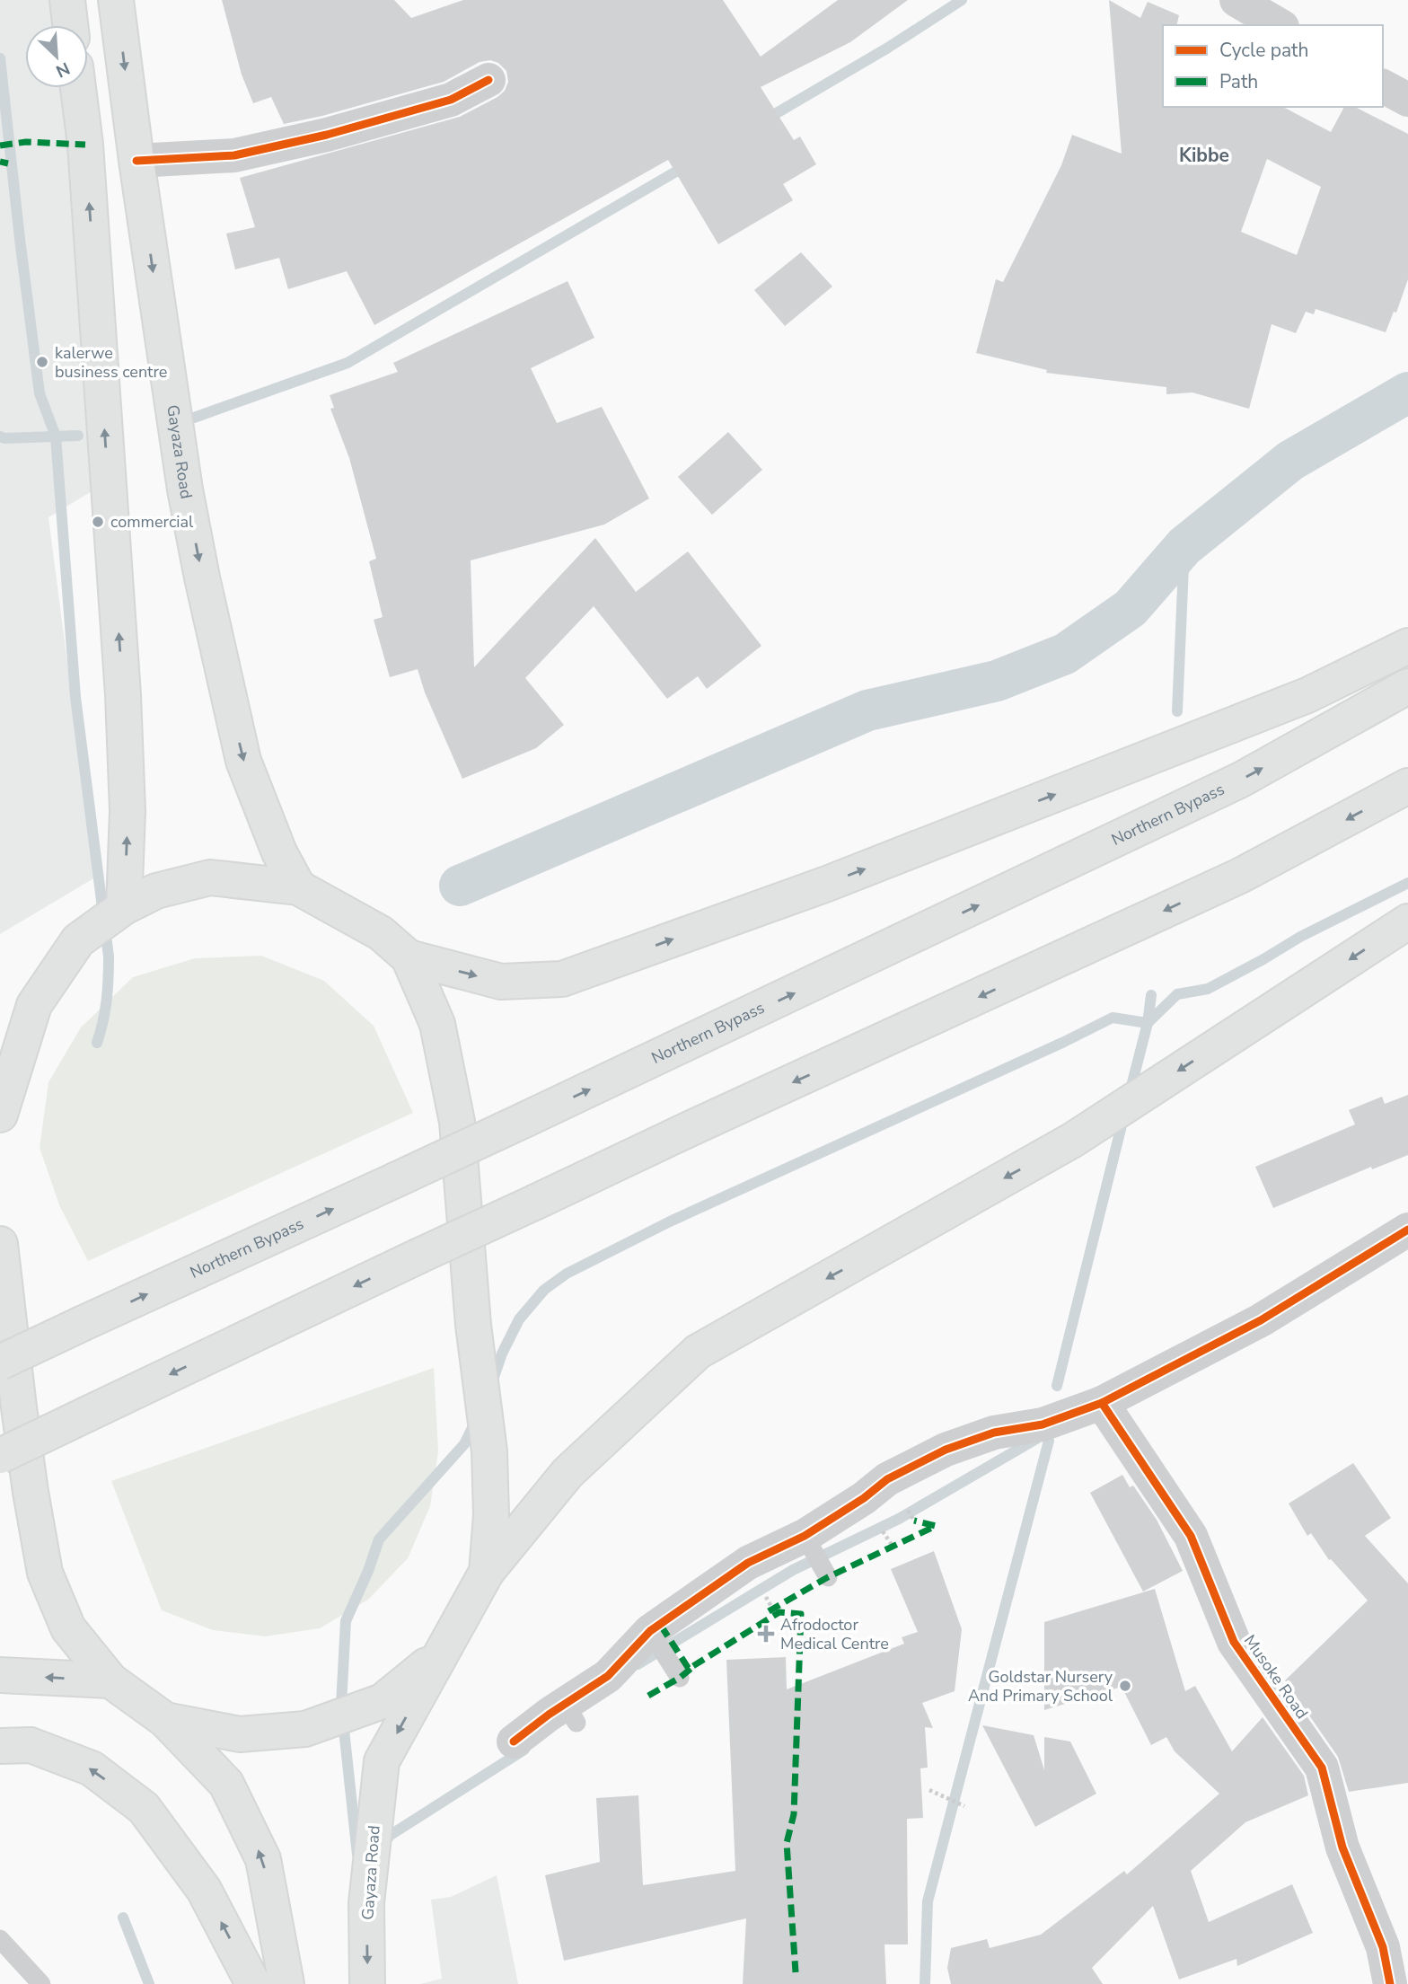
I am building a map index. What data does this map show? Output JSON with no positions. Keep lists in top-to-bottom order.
{
  "streets": {
    "main road": ["Gayaza Road", "Northern Bypass"],
    "street": ["Musoke Road"]
  },
  "districts": ["Kibbe"],
  "places": {
    "other": ["kalerwe business centre", "commercial", "Goldstar Nursery And Primary School"],
    "health": ["Afrodoctor Medical Centre"]
  },
  "legend": ["Cycle path", "Path"],
  "north": "bottom right"
}
